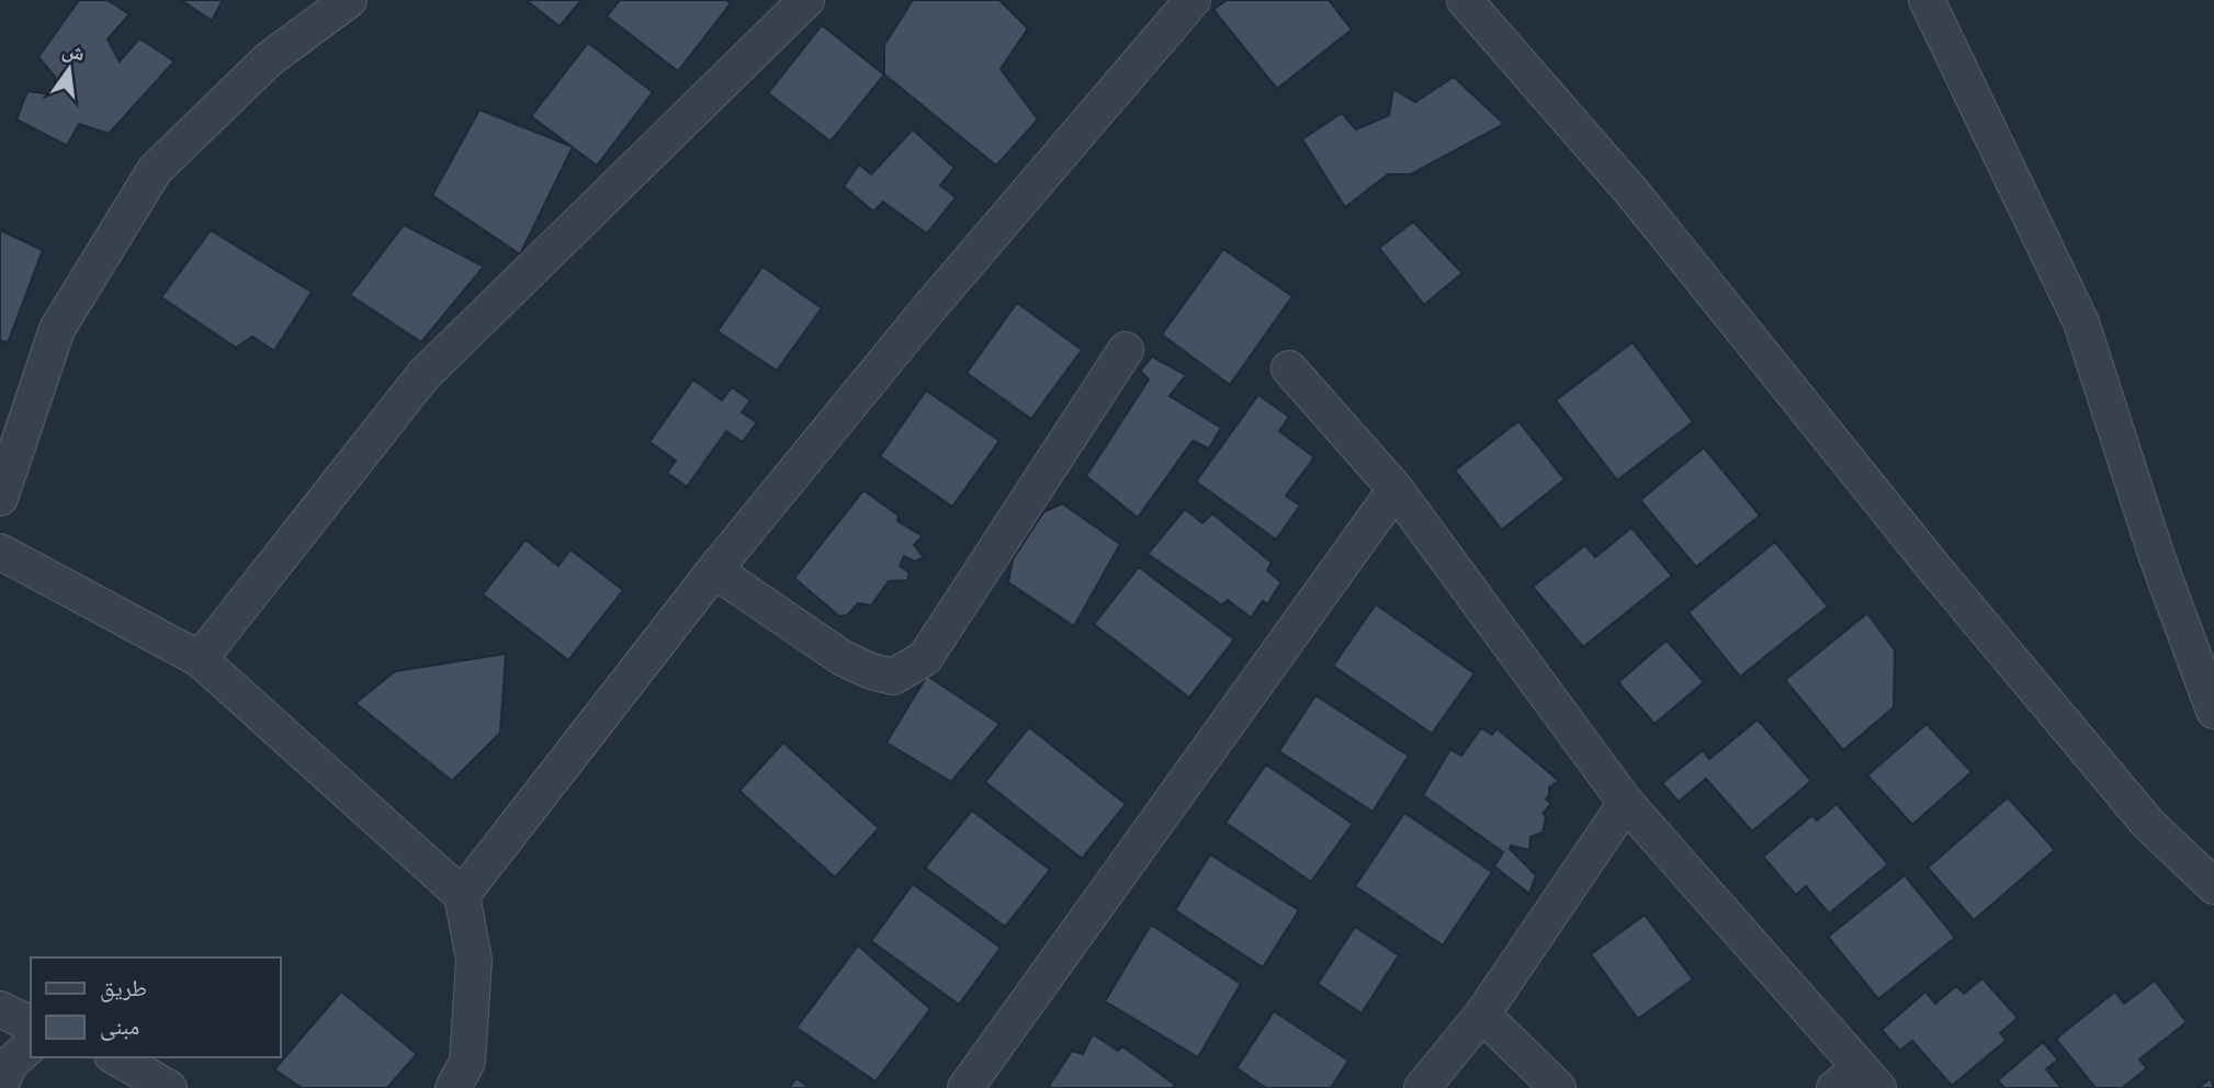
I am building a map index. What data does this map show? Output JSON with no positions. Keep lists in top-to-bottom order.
{
  "legend": ["طريق", "مبنى"],
  "north": "top"
}
